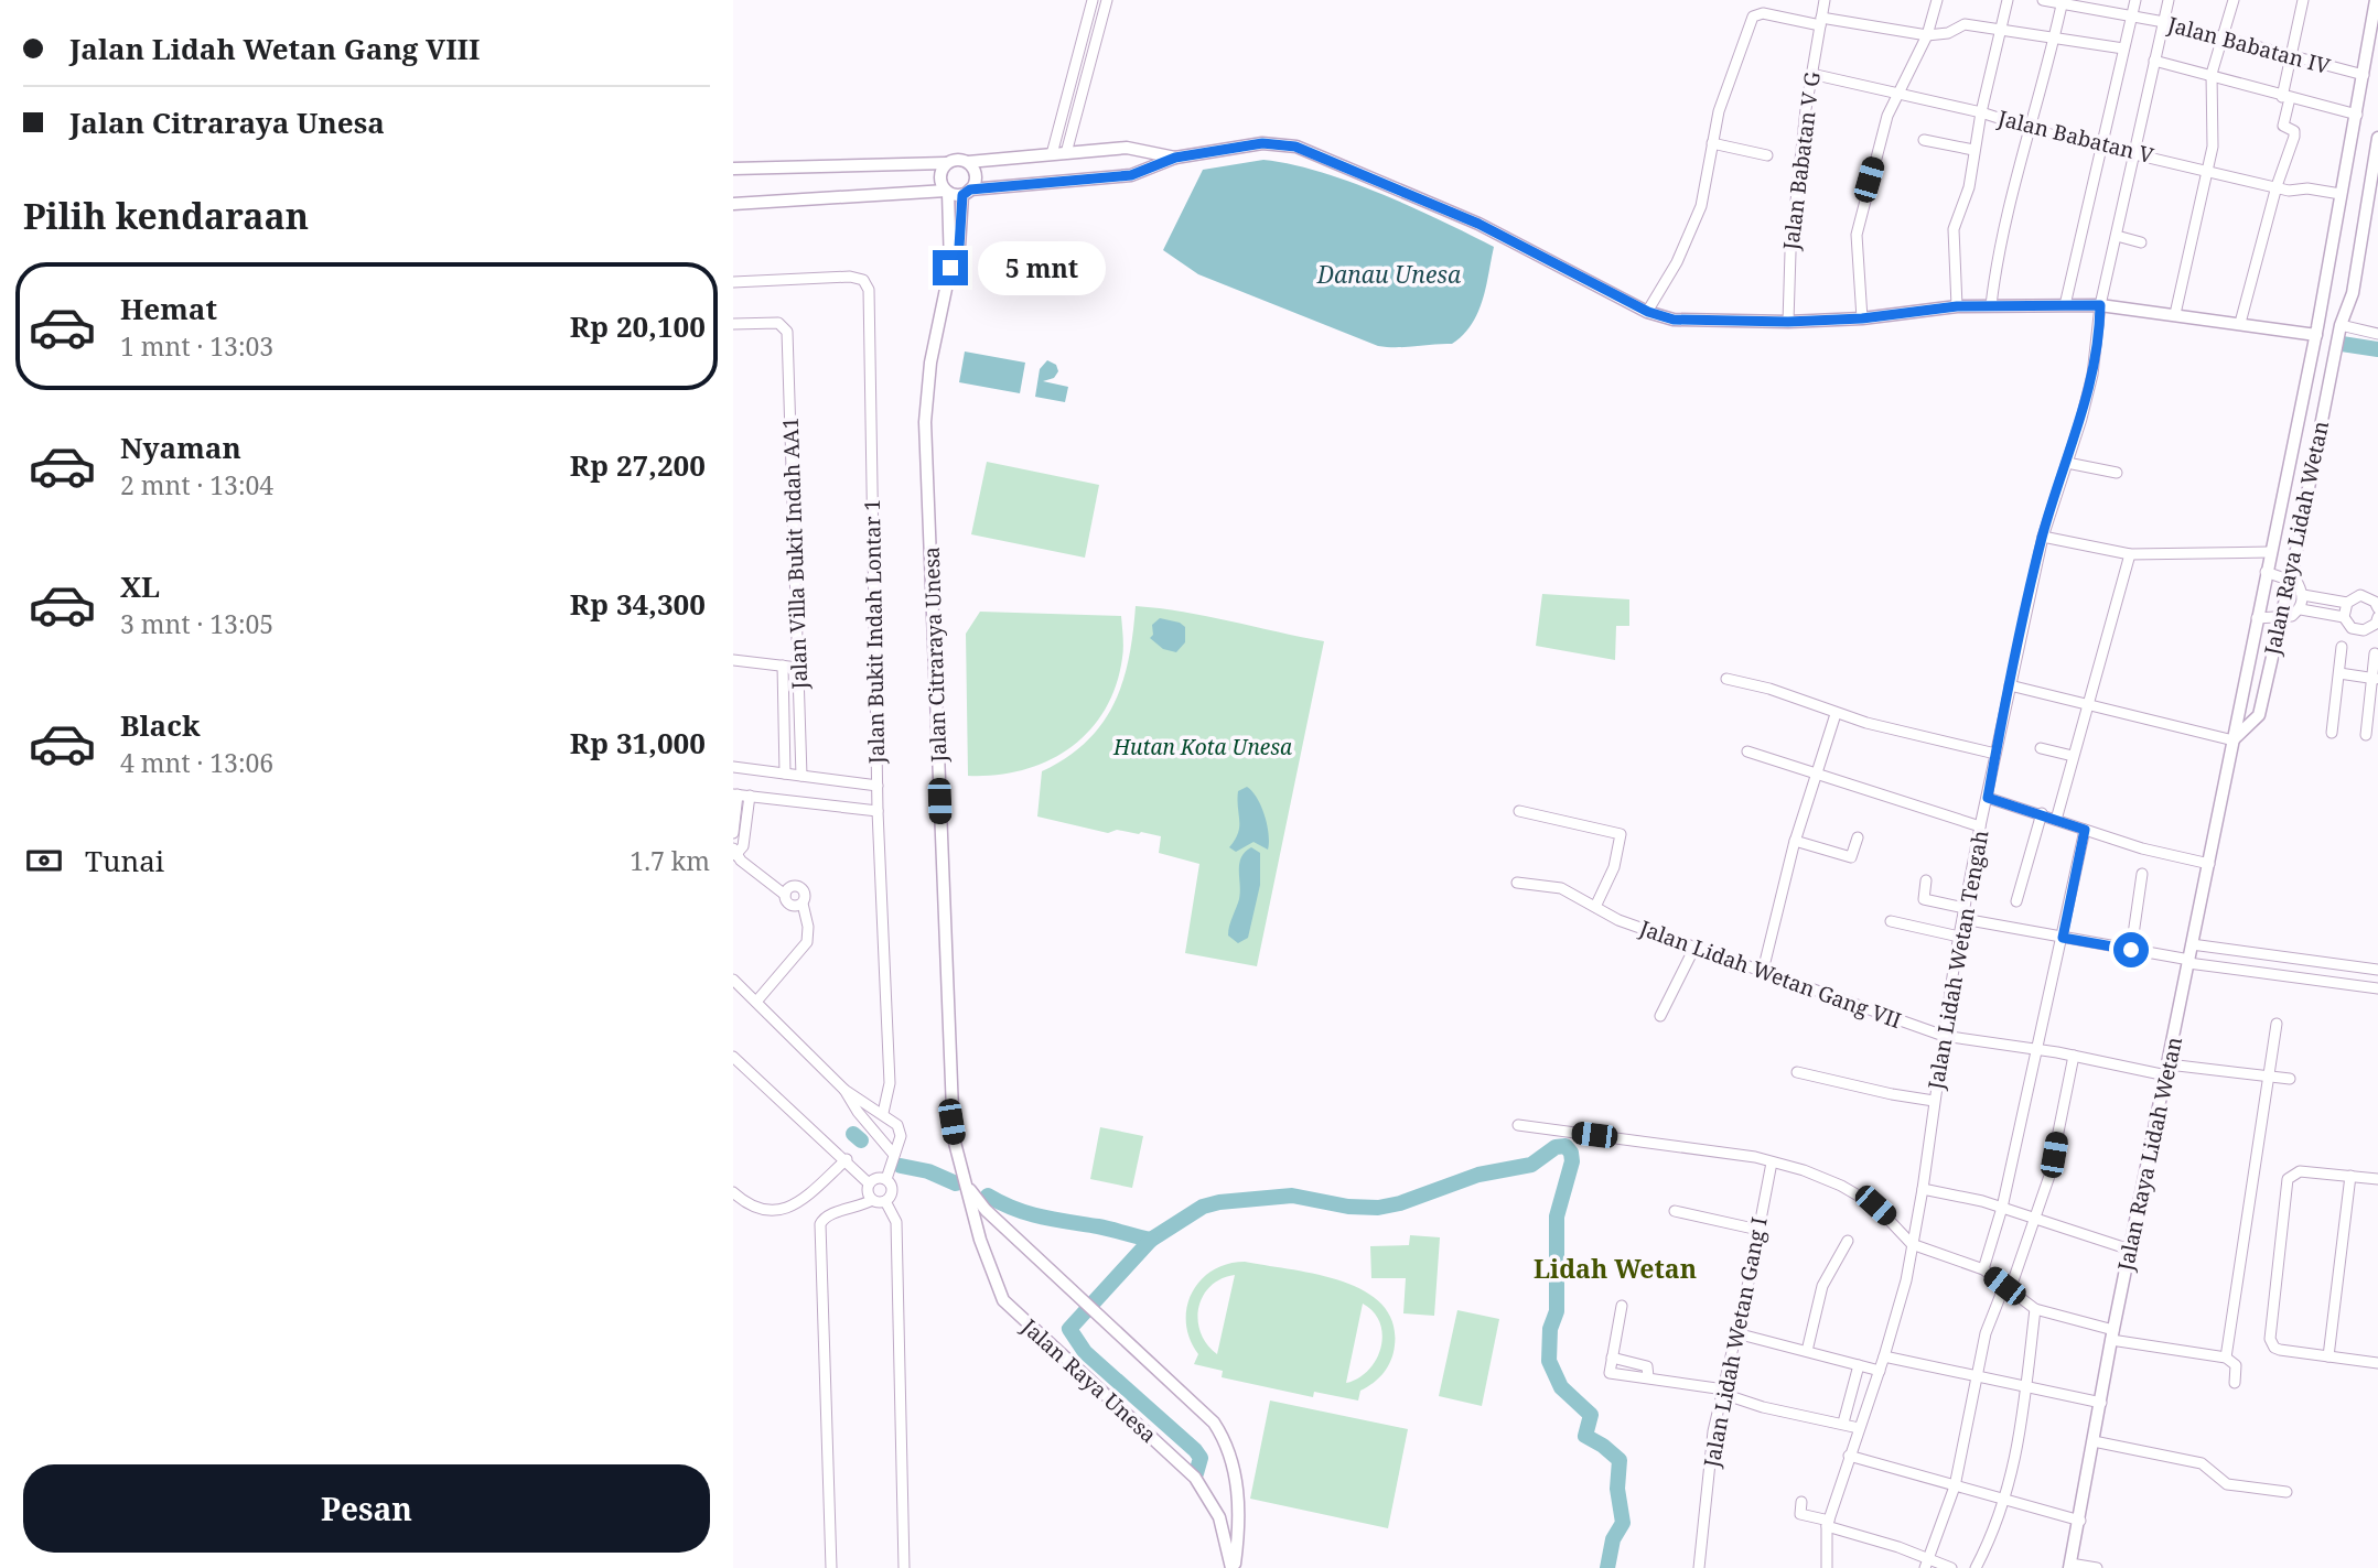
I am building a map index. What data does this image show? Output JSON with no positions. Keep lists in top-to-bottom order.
{
  "streets": {
    "main road": ["Jalan Raya Lidah Wetan", "Jalan Citraraya Unesa", "Jalan Raya Unesa"],
    "street": [
      "Jalan Babatan IV",
      "Jalan Babatan V",
      "Jalan Babatan V G",
      "Jalan Villa Bukit Indah AA1",
      "Jalan Bukit Indah Lontar 1",
      "Jalan Lidah Wetan Tengah",
      "Jalan Lidah Wetan Gang VII",
      "Jalan Lidah Wetan Gang I"
    ]
  },
  "crossings": [
    ["Jalan Babatan IV", "Jalan Raya Lidah Wetan"],
    ["Jalan Babatan IV", "Jalan Lidah Wetan Tengah"],
    ["Jalan Babatan V", "Jalan Babatan V G"],
    ["Jalan Babatan V", "Jalan Raya Lidah Wetan"],
    ["Jalan Babatan V", "Jalan Lidah Wetan Tengah"],
    ["Jalan Raya Lidah Wetan", "Jalan Lidah Wetan Gang VII"],
    ["Jalan Citraraya Unesa", "Jalan Raya Unesa"],
    ["Jalan Lidah Wetan Tengah", "Jalan Lidah Wetan Gang VII"]
  ],
  "districts": ["Lidah Wetan"],
  "water": ["Danau Unesa"],
  "parks": ["Hutan Kota Unesa"],
  "page": {
    "banner": ["Jalan Lidah Wetan Gang VIII", "Jalan Citraraya Unesa"],
    "heading": "Pilih kendaraan",
    "bubble": "5 mnt",
    "list": [
      {
        "name": "Hemat",
        "note": "1 mnt · 13:03",
        "value": "Rp 20,100"
      },
      {
        "name": "Nyaman",
        "note": "2 mnt · 13:04",
        "value": "Rp 27,200"
      },
      {
        "name": "XL",
        "note": "3 mnt · 13:05",
        "value": "Rp 34,300"
      },
      {
        "name": "Black",
        "note": "4 mnt · 13:06",
        "value": "Rp 31,000"
      }
    ],
    "pay": ["Tunai", "1.7 km"],
    "buttons": "Pesan"
  }
}
